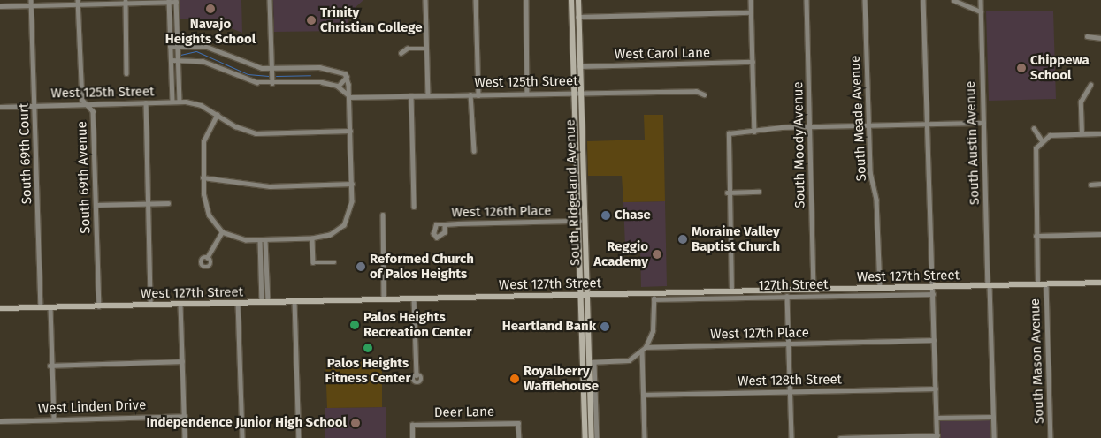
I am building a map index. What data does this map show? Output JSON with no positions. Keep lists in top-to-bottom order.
{
  "streets": {
    "main road": ["South Ridgeland Avenue", "West 127th Street"],
    "street": [
      "West Carol Lane",
      "West 125th Street",
      "South Meade Avenue",
      "South Austin Avenue",
      "South Moody Avenue",
      "South 69th Court",
      "South 69th Avenue",
      "West 126th Place",
      "127th Street",
      "West 127th Place",
      "South Mason Avenue",
      "West 128th Street",
      "West Linden Drive",
      "Deer Lane"
    ]
  },
  "crossings": [
    ["West Carol Lane", "South Ridgeland Avenue"],
    ["West 125th Street", "South 69th Court"],
    ["West 125th Street", "South 69th Avenue"],
    ["West 125th Street", "South Ridgeland Avenue"],
    ["South Meade Avenue", "West 127th Street"],
    ["South Austin Avenue", "West 127th Street"],
    ["South Moody Avenue", "West 127th Street"],
    ["South 69th Court", "West 127th Street"],
    ["South 69th Avenue", "West 127th Street"],
    ["South Ridgeland Avenue", "West 126th Place"],
    ["South Ridgeland Avenue", "West 127th Street"],
    ["South Ridgeland Avenue", "West 127th Place"],
    ["West 127th Street", "127th Street"],
    ["West 127th Street", "South Mason Avenue"]
  ],
  "places": [
    "Navajo Heights School",
    "Trinity Christian College",
    "Chippewa School",
    "Chase",
    "Moraine Valley Baptist Church",
    "Reggio Academy",
    "Reformed Church of Palos Heights",
    "Palos Heights Recreation Center",
    "Heartland Bank",
    "Palos Heights Fitness Center",
    "Royalberry Wafflehouse",
    "Independence Junior High School"
  ]
}
